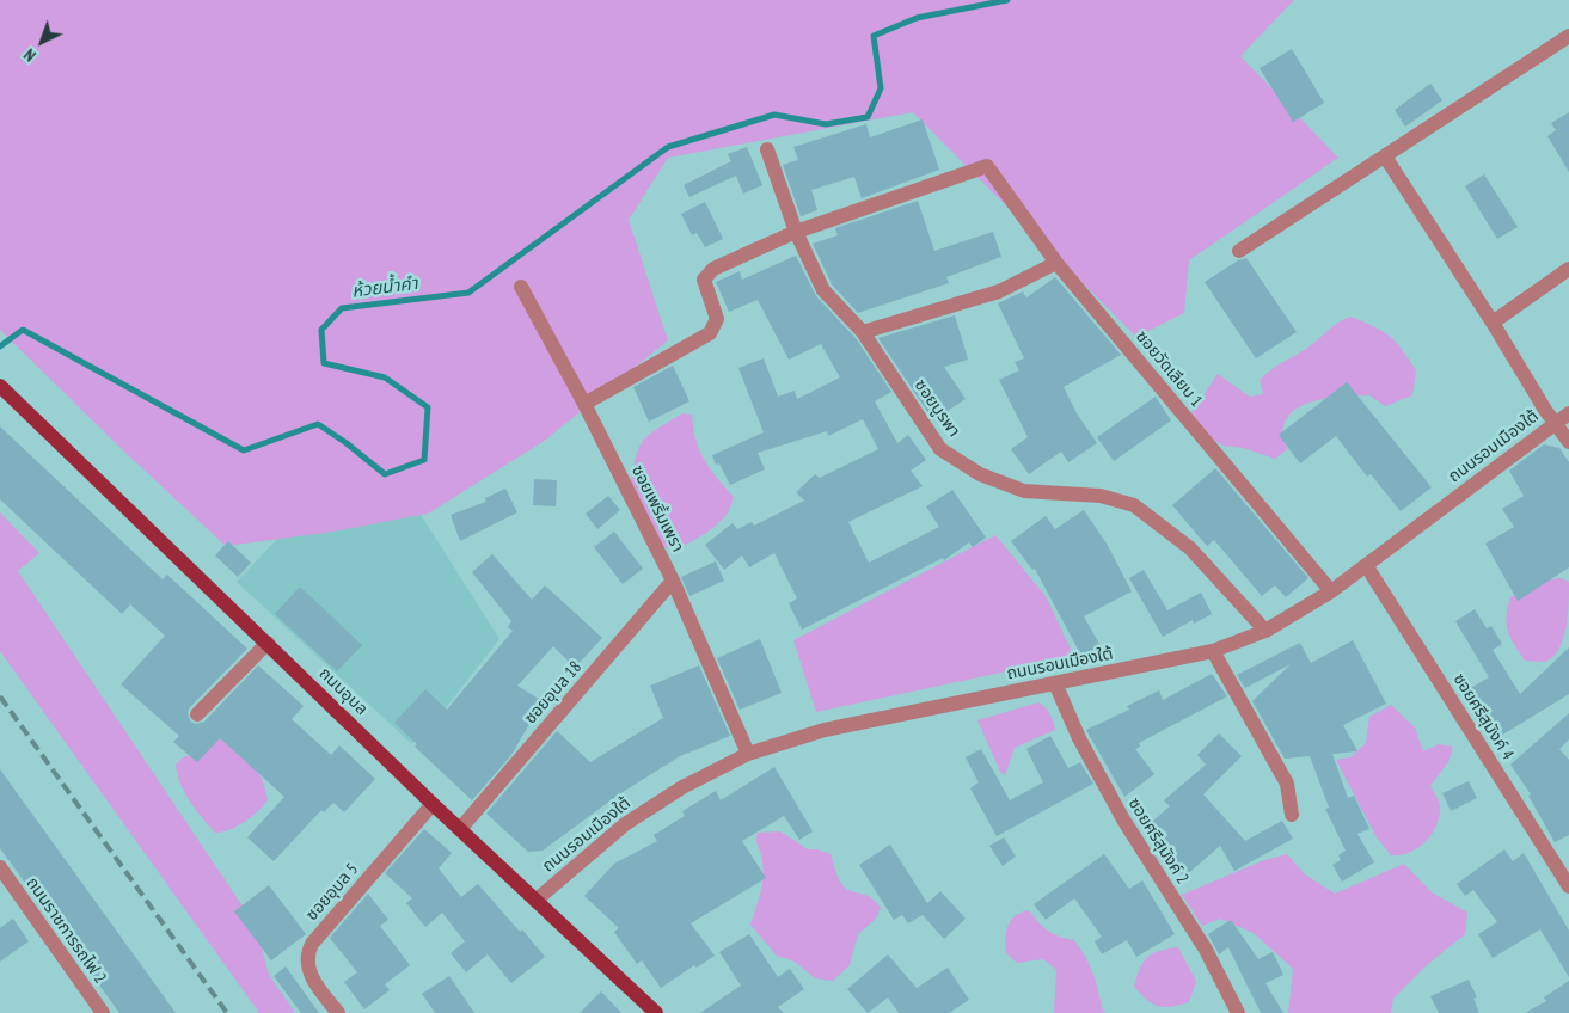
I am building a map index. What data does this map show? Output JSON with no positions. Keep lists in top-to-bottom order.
{
  "streets": {
    "main road": ["ถนนอุบล"],
    "street": [
      "ซอยวัดเลียบ 1",
      "ซอยบูรพา",
      "ถนนรอบเมืองใต้",
      "ซอยเพริ้มเพรา",
      "ซอยอุบล 18",
      "ซอยศรีสุมังค์ 4",
      "ซอยศรีสุมังค์ 2",
      "ซอยอุบล 5",
      "ถนนราชการรถไฟ 2"
    ]
  },
  "crossings": [
    ["ซอยวัดเลียบ 1", "ซอยบูรพา"],
    ["ซอยวัดเลียบ 1", "ถนนรอบเมืองใต้"],
    ["ซอยบูรพา", "ถนนรอบเมืองใต้"],
    ["ถนนรอบเมืองใต้", "ซอยเพริ้มเพรา"],
    ["ถนนรอบเมืองใต้", "ถนนอุบล"],
    ["ถนนรอบเมืองใต้", "ซอยศรีสุมังค์ 4"],
    ["ถนนรอบเมืองใต้", "ซอยศรีสุมังค์ 2"],
    ["ซอยเพริ้มเพรา", "ซอยอุบล 18"],
    ["ถนนอุบล", "ซอยอุบล 18"],
    ["ถนนอุบล", "ซอยอุบล 5"]
  ],
  "water": ["ห้วยน้ำคำ"],
  "north": "bottom left"
}
